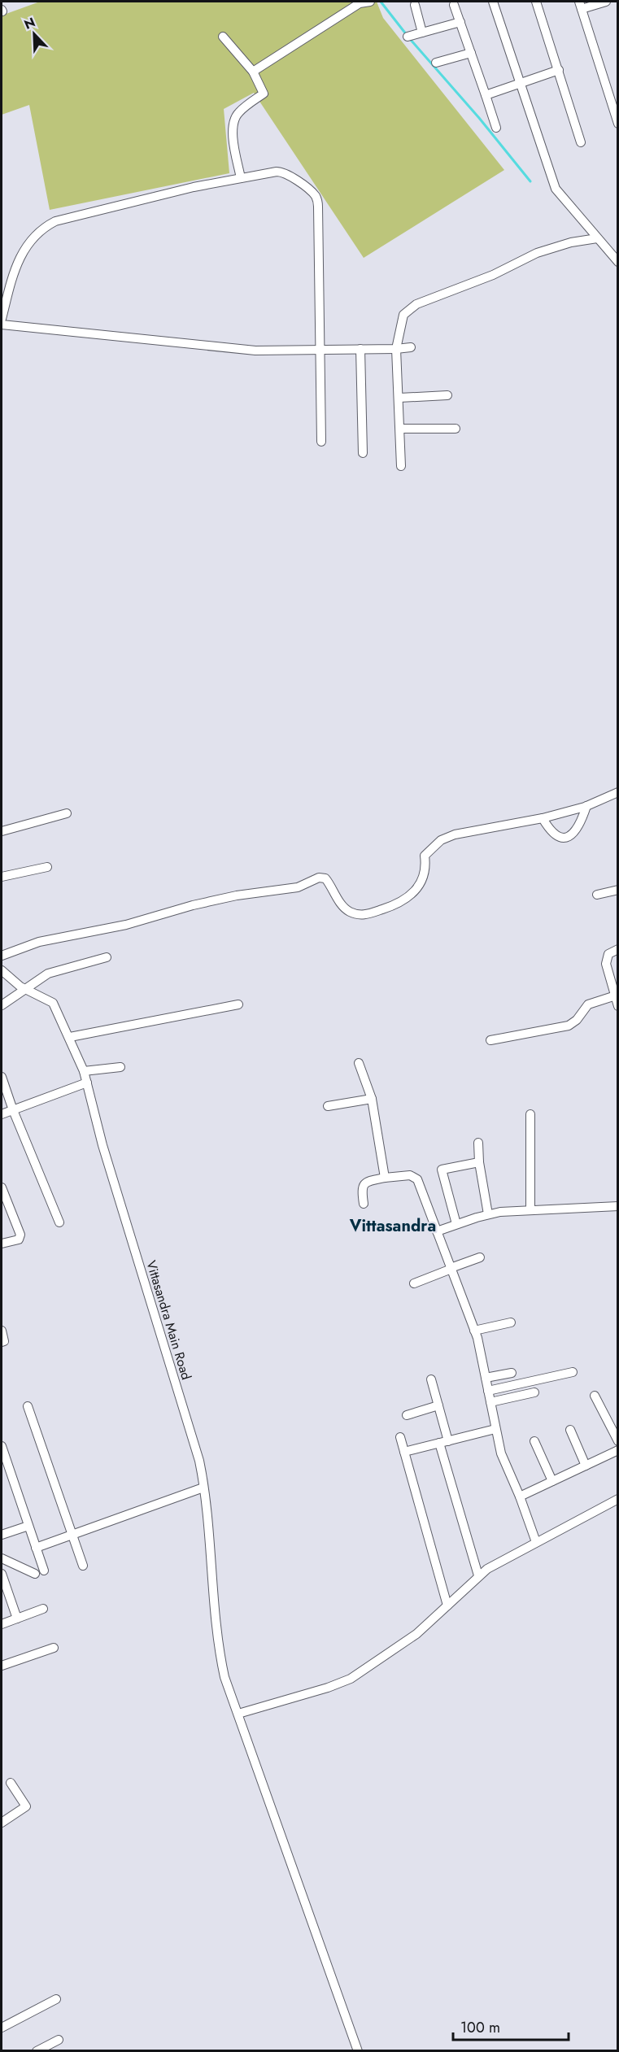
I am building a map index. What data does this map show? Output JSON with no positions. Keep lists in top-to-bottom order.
{
  "streets": {
    "street": ["Vittasandra Main Road"]
  },
  "districts": ["Vittasandra"],
  "scale_bar": "100 m",
  "north": "top left"
}
